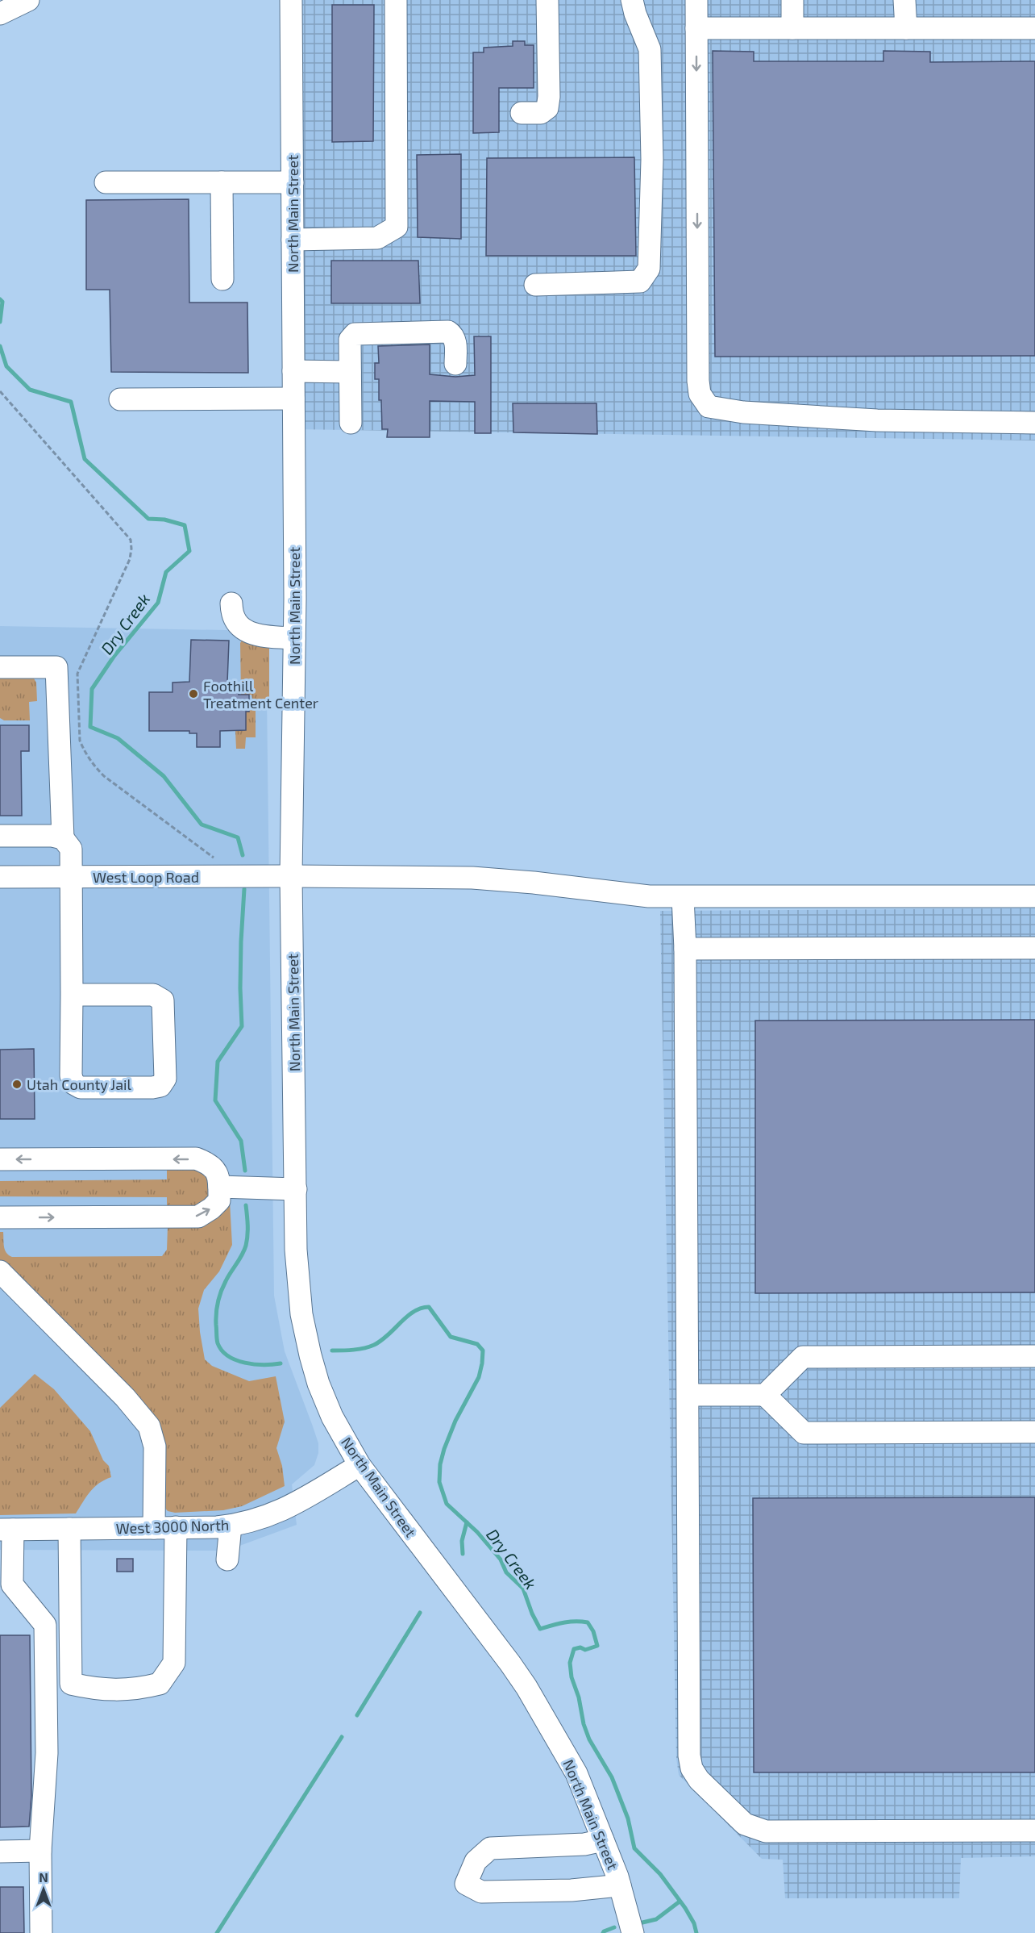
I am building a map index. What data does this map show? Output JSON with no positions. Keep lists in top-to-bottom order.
{
  "streets": {
    "street": ["North Main Street", "West Loop Road", "West 3000 North"]
  },
  "crossings": [
    ["North Main Street", "West Loop Road"],
    ["North Main Street", "West 3000 North"]
  ],
  "water": ["Dry Creek"],
  "places": ["Foothill Treatment Center", "Utah County Jail"],
  "north": "top"
}
